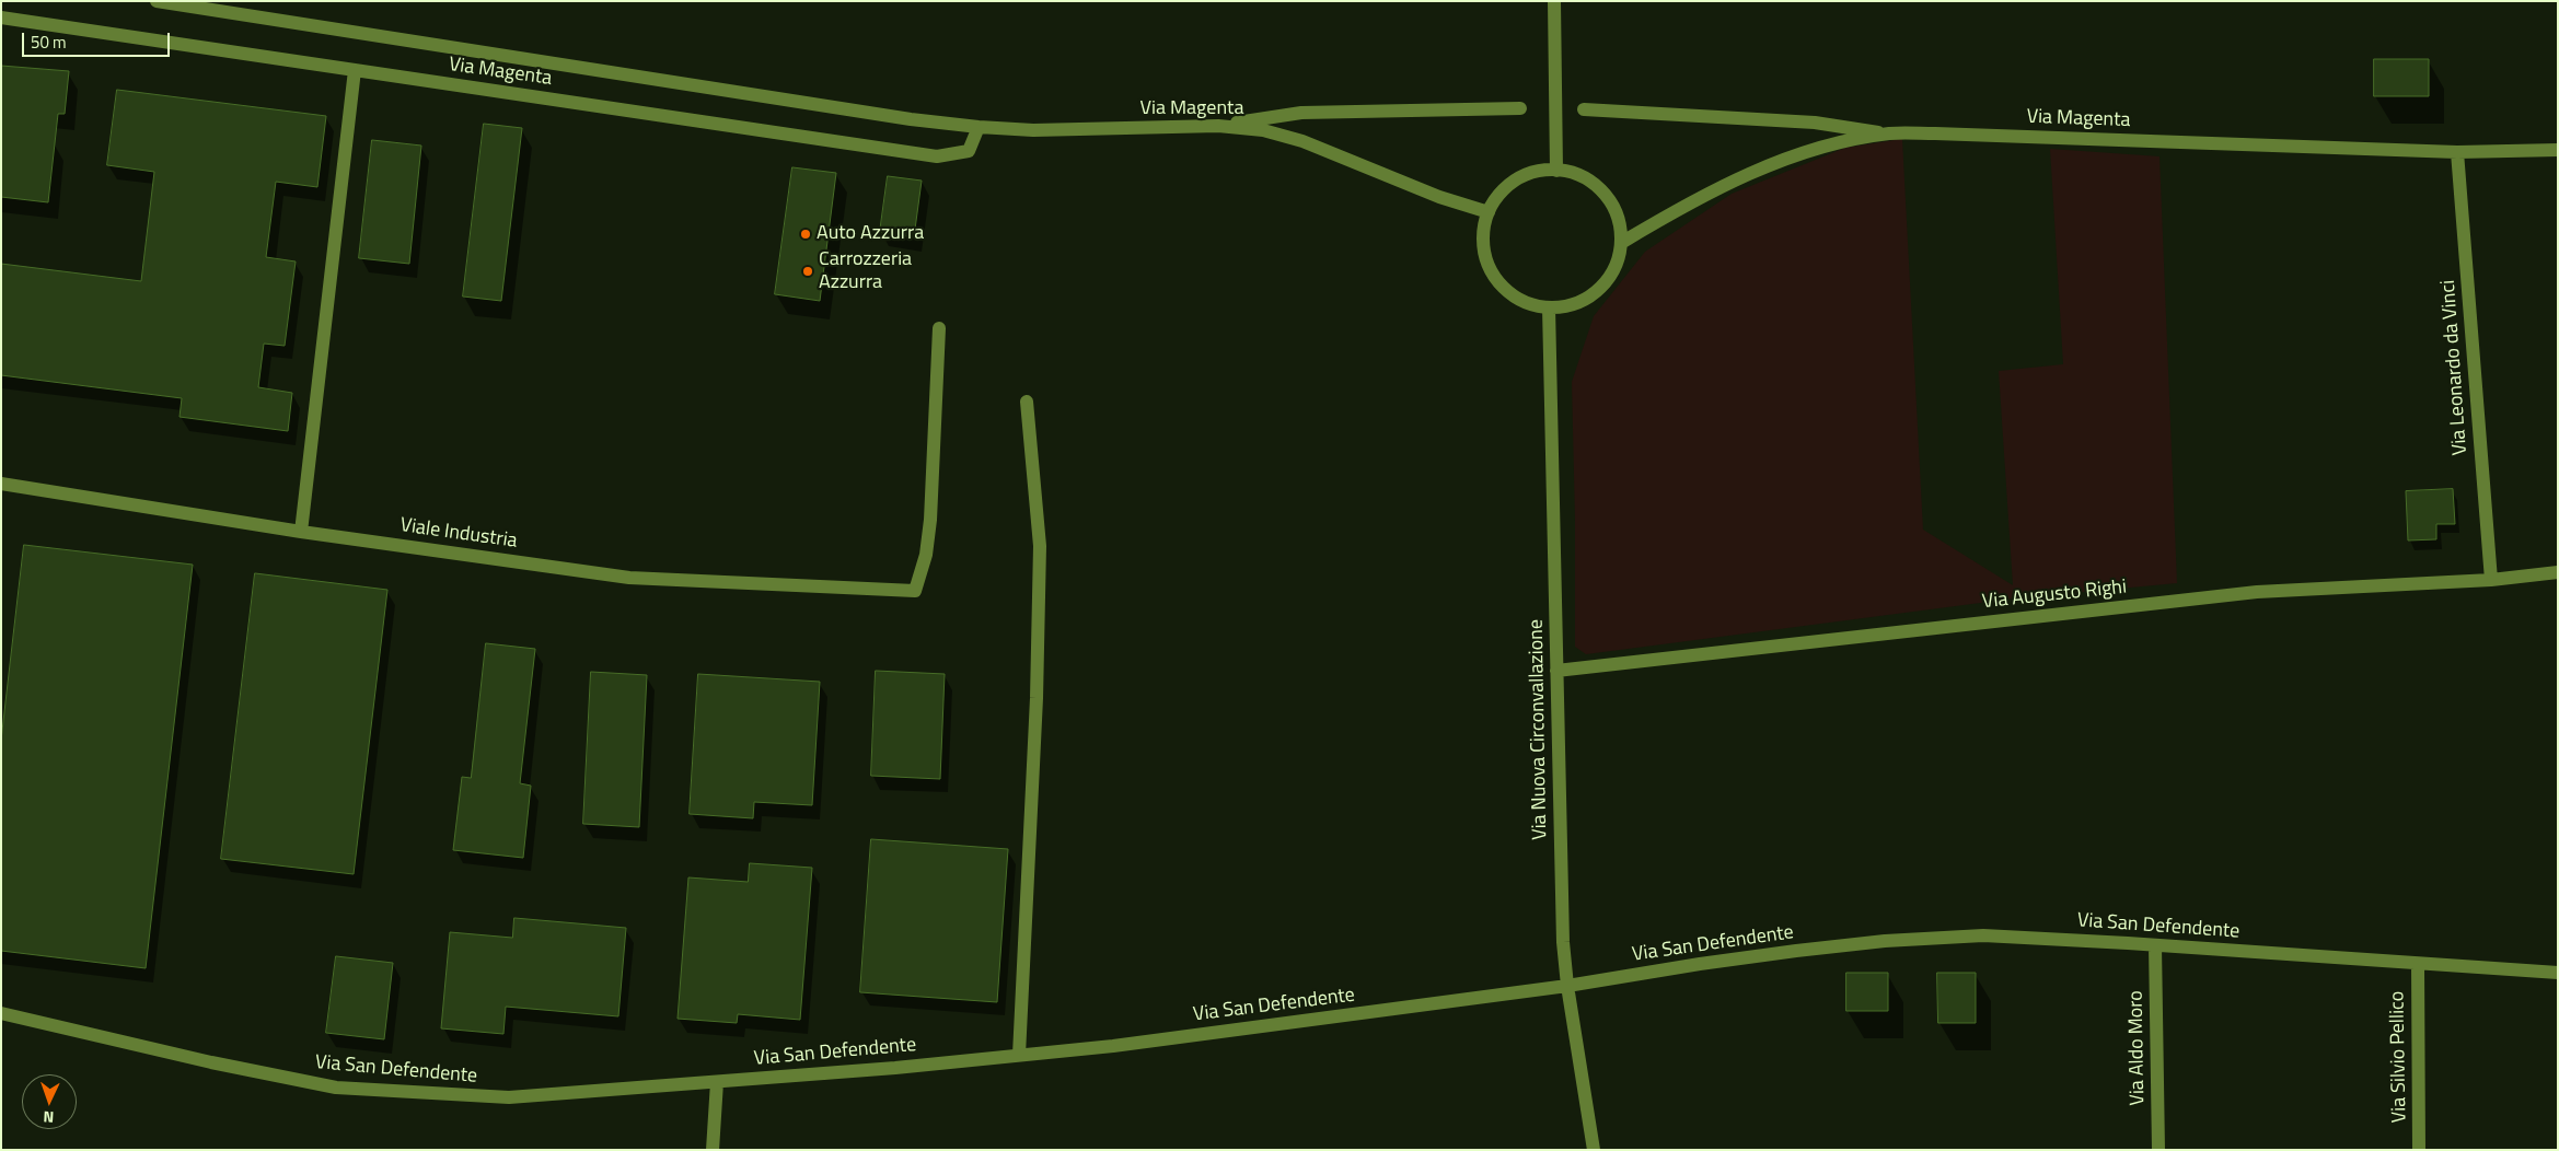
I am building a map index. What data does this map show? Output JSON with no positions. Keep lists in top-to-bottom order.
{
  "streets": {
    "street": [
      "Via Magenta",
      "Via Leonardo da Vinci",
      "Viale Industria",
      "Via Augusto Righi",
      "Via Nuova Circonvallazione",
      "Via San Defendente",
      "Via Aldo Moro",
      "Via Silvio Pellico"
    ]
  },
  "crossings": [
    ["Via Magenta", "Via Leonardo da Vinci"],
    ["Via Magenta", "Via Nuova Circonvallazione"],
    ["Via Leonardo da Vinci", "Via Augusto Righi"],
    ["Via Augusto Righi", "Via Nuova Circonvallazione"],
    ["Via Nuova Circonvallazione", "Via San Defendente"],
    ["Via San Defendente", "Via Aldo Moro"],
    ["Via San Defendente", "Via Silvio Pellico"]
  ],
  "places": ["Auto Azzurra", "Carrozzeria Azzurra"],
  "scale_bar": "50 m",
  "north": "bottom"
}
